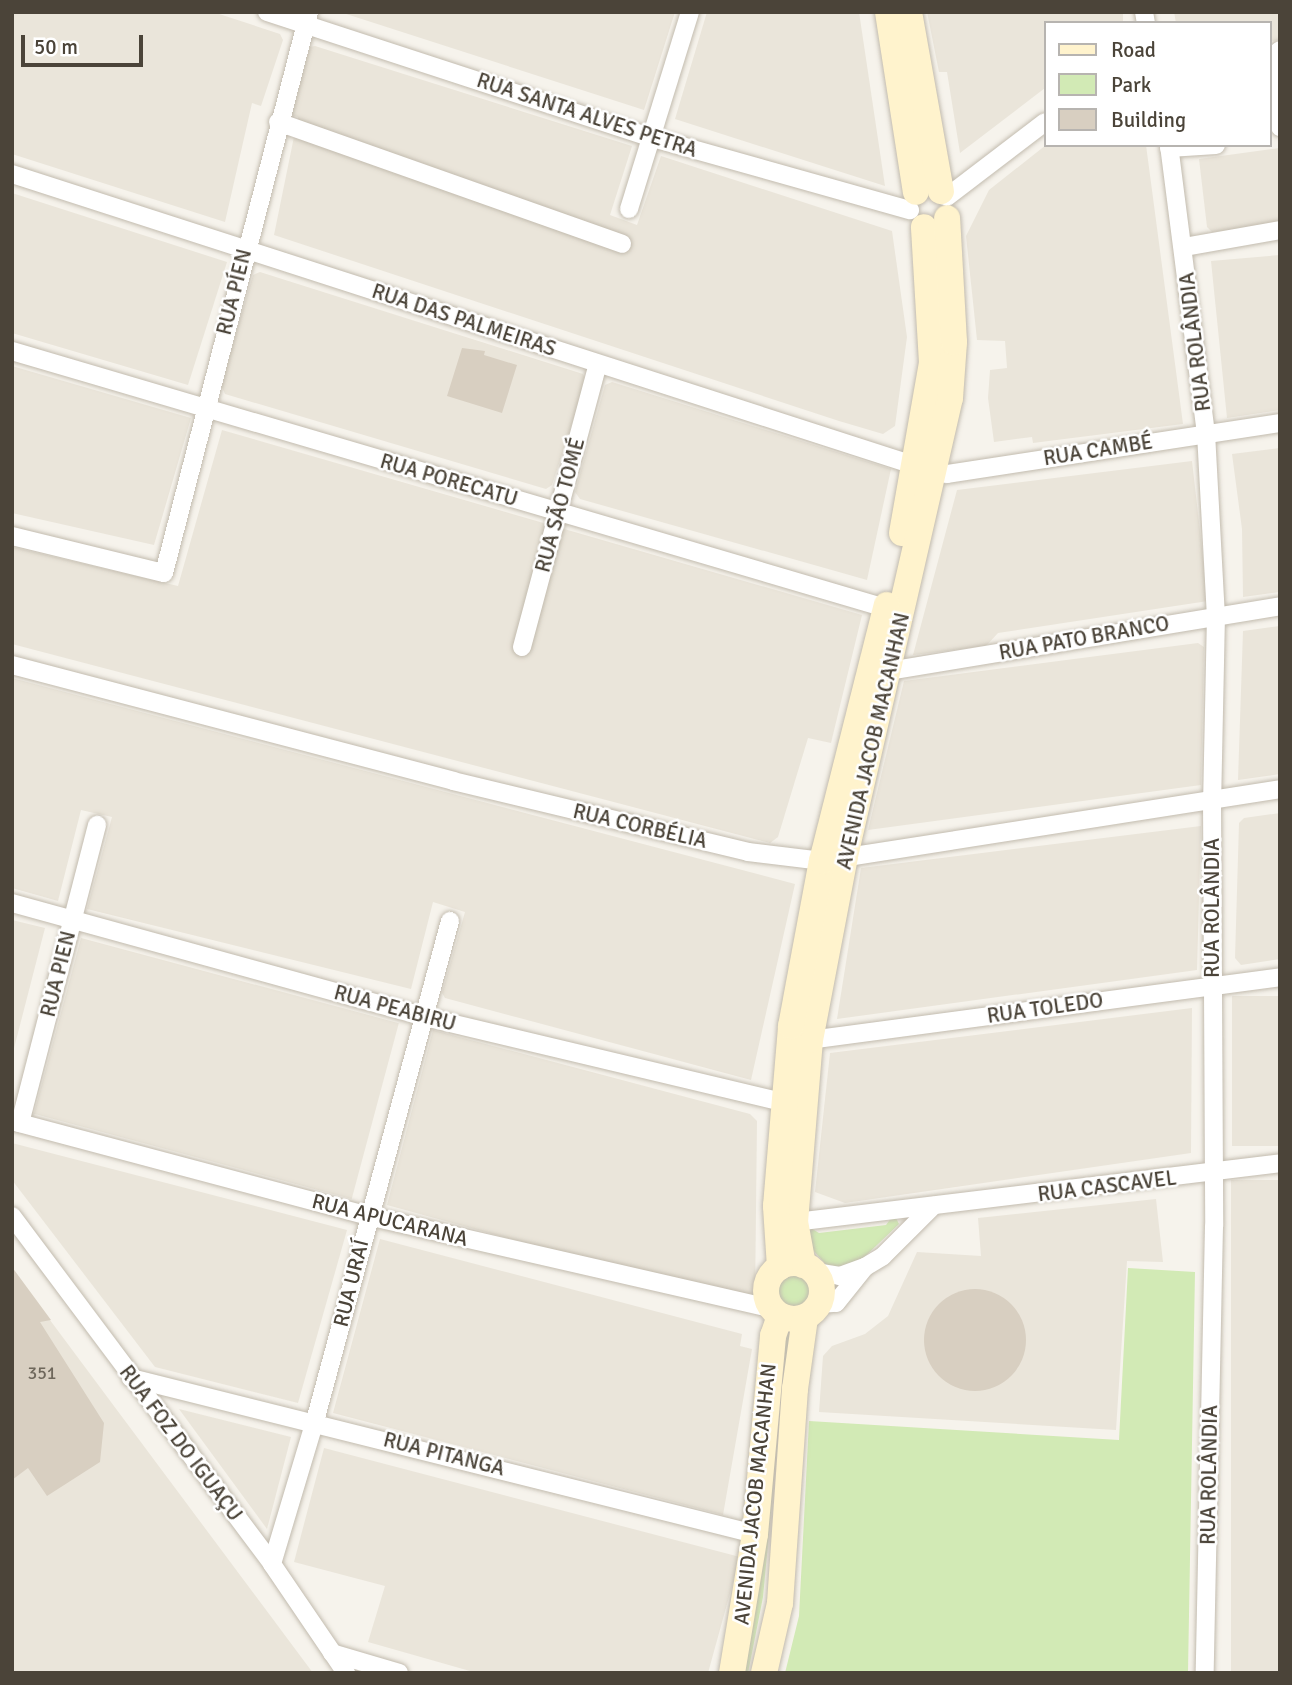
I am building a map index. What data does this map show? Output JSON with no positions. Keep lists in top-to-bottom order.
{
  "streets": {
    "main road": ["AVENIDA JACOB MACANHAN"],
    "street": [
      "RUA SANTA ALVES PETRA",
      "RUA PÍEN",
      "RUA DAS PALMEIRAS",
      "RUA ROLÂNDIA",
      "RUA CAMBÉ",
      "RUA PORECATU",
      "RUA SÃO TOMÉ",
      "RUA PATO BRANCO",
      "RUA CORBÉLIA",
      "RUA PIEN",
      "RUA PEABIRU",
      "RUA TOLEDO",
      "RUA CASCAVEL",
      "RUA APUCARANA",
      "RUA URAÍ",
      "RUA FOZ DO IGUAÇU",
      "RUA PITANGA"
    ]
  },
  "crossings": [
    ["RUA SANTA ALVES PETRA", "RUA PÍEN"],
    ["RUA SANTA ALVES PETRA", "AVENIDA JACOB MACANHAN"],
    ["RUA PÍEN", "RUA DAS PALMEIRAS"],
    ["RUA PÍEN", "RUA PORECATU"],
    ["RUA DAS PALMEIRAS", "RUA CAMBÉ"],
    ["RUA DAS PALMEIRAS", "RUA SÃO TOMÉ"],
    ["RUA DAS PALMEIRAS", "AVENIDA JACOB MACANHAN"],
    ["RUA ROLÂNDIA", "RUA CAMBÉ"],
    ["RUA ROLÂNDIA", "RUA PATO BRANCO"],
    ["RUA ROLÂNDIA", "RUA CORBÉLIA"],
    ["RUA ROLÂNDIA", "RUA TOLEDO"],
    ["RUA ROLÂNDIA", "RUA CASCAVEL"],
    ["RUA CAMBÉ", "AVENIDA JACOB MACANHAN"],
    ["RUA PORECATU", "RUA SÃO TOMÉ"],
    ["RUA PORECATU", "AVENIDA JACOB MACANHAN"],
    ["RUA PATO BRANCO", "AVENIDA JACOB MACANHAN"],
    ["AVENIDA JACOB MACANHAN", "RUA CORBÉLIA"],
    ["AVENIDA JACOB MACANHAN", "RUA PEABIRU"],
    ["AVENIDA JACOB MACANHAN", "RUA TOLEDO"],
    ["AVENIDA JACOB MACANHAN", "RUA CASCAVEL"],
    ["AVENIDA JACOB MACANHAN", "RUA APUCARANA"],
    ["AVENIDA JACOB MACANHAN", "RUA PITANGA"],
    ["RUA PIEN", "RUA PEABIRU"],
    ["RUA PIEN", "RUA APUCARANA"],
    ["RUA PEABIRU", "RUA URAÍ"],
    ["RUA APUCARANA", "RUA URAÍ"],
    ["RUA URAÍ", "RUA FOZ DO IGUAÇU"],
    ["RUA URAÍ", "RUA PITANGA"],
    ["RUA FOZ DO IGUAÇU", "RUA PITANGA"]
  ],
  "house_numbers": ["351"],
  "legend": ["Road", "Park", "Building"],
  "scale_bar": "50 m"
}
